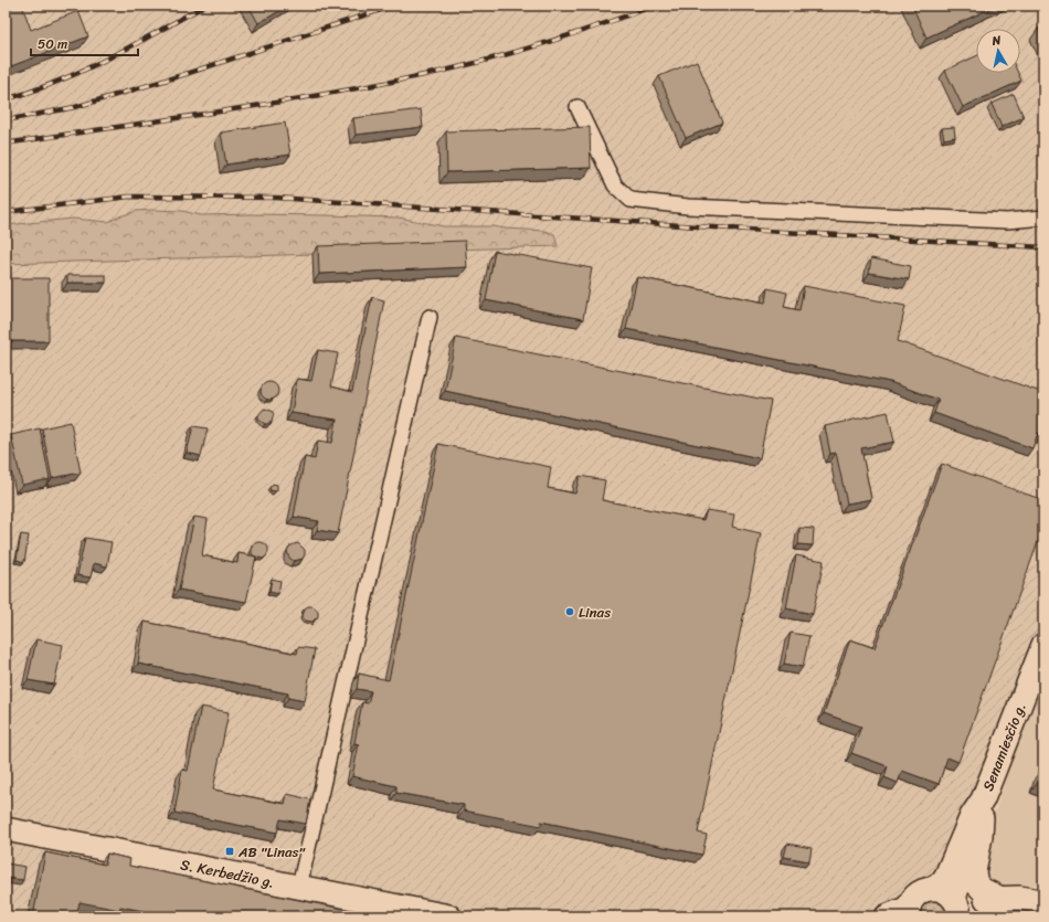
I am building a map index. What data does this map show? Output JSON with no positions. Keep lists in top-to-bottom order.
{
  "streets": {
    "main road": ["Senamiesčio g.", "S. Kerbedžio g."]
  },
  "places": {
    "other": ["Linas"],
    "transit": ["AB \"Linas\""]
  },
  "scale_bar": "50 m",
  "north": "top"
}
